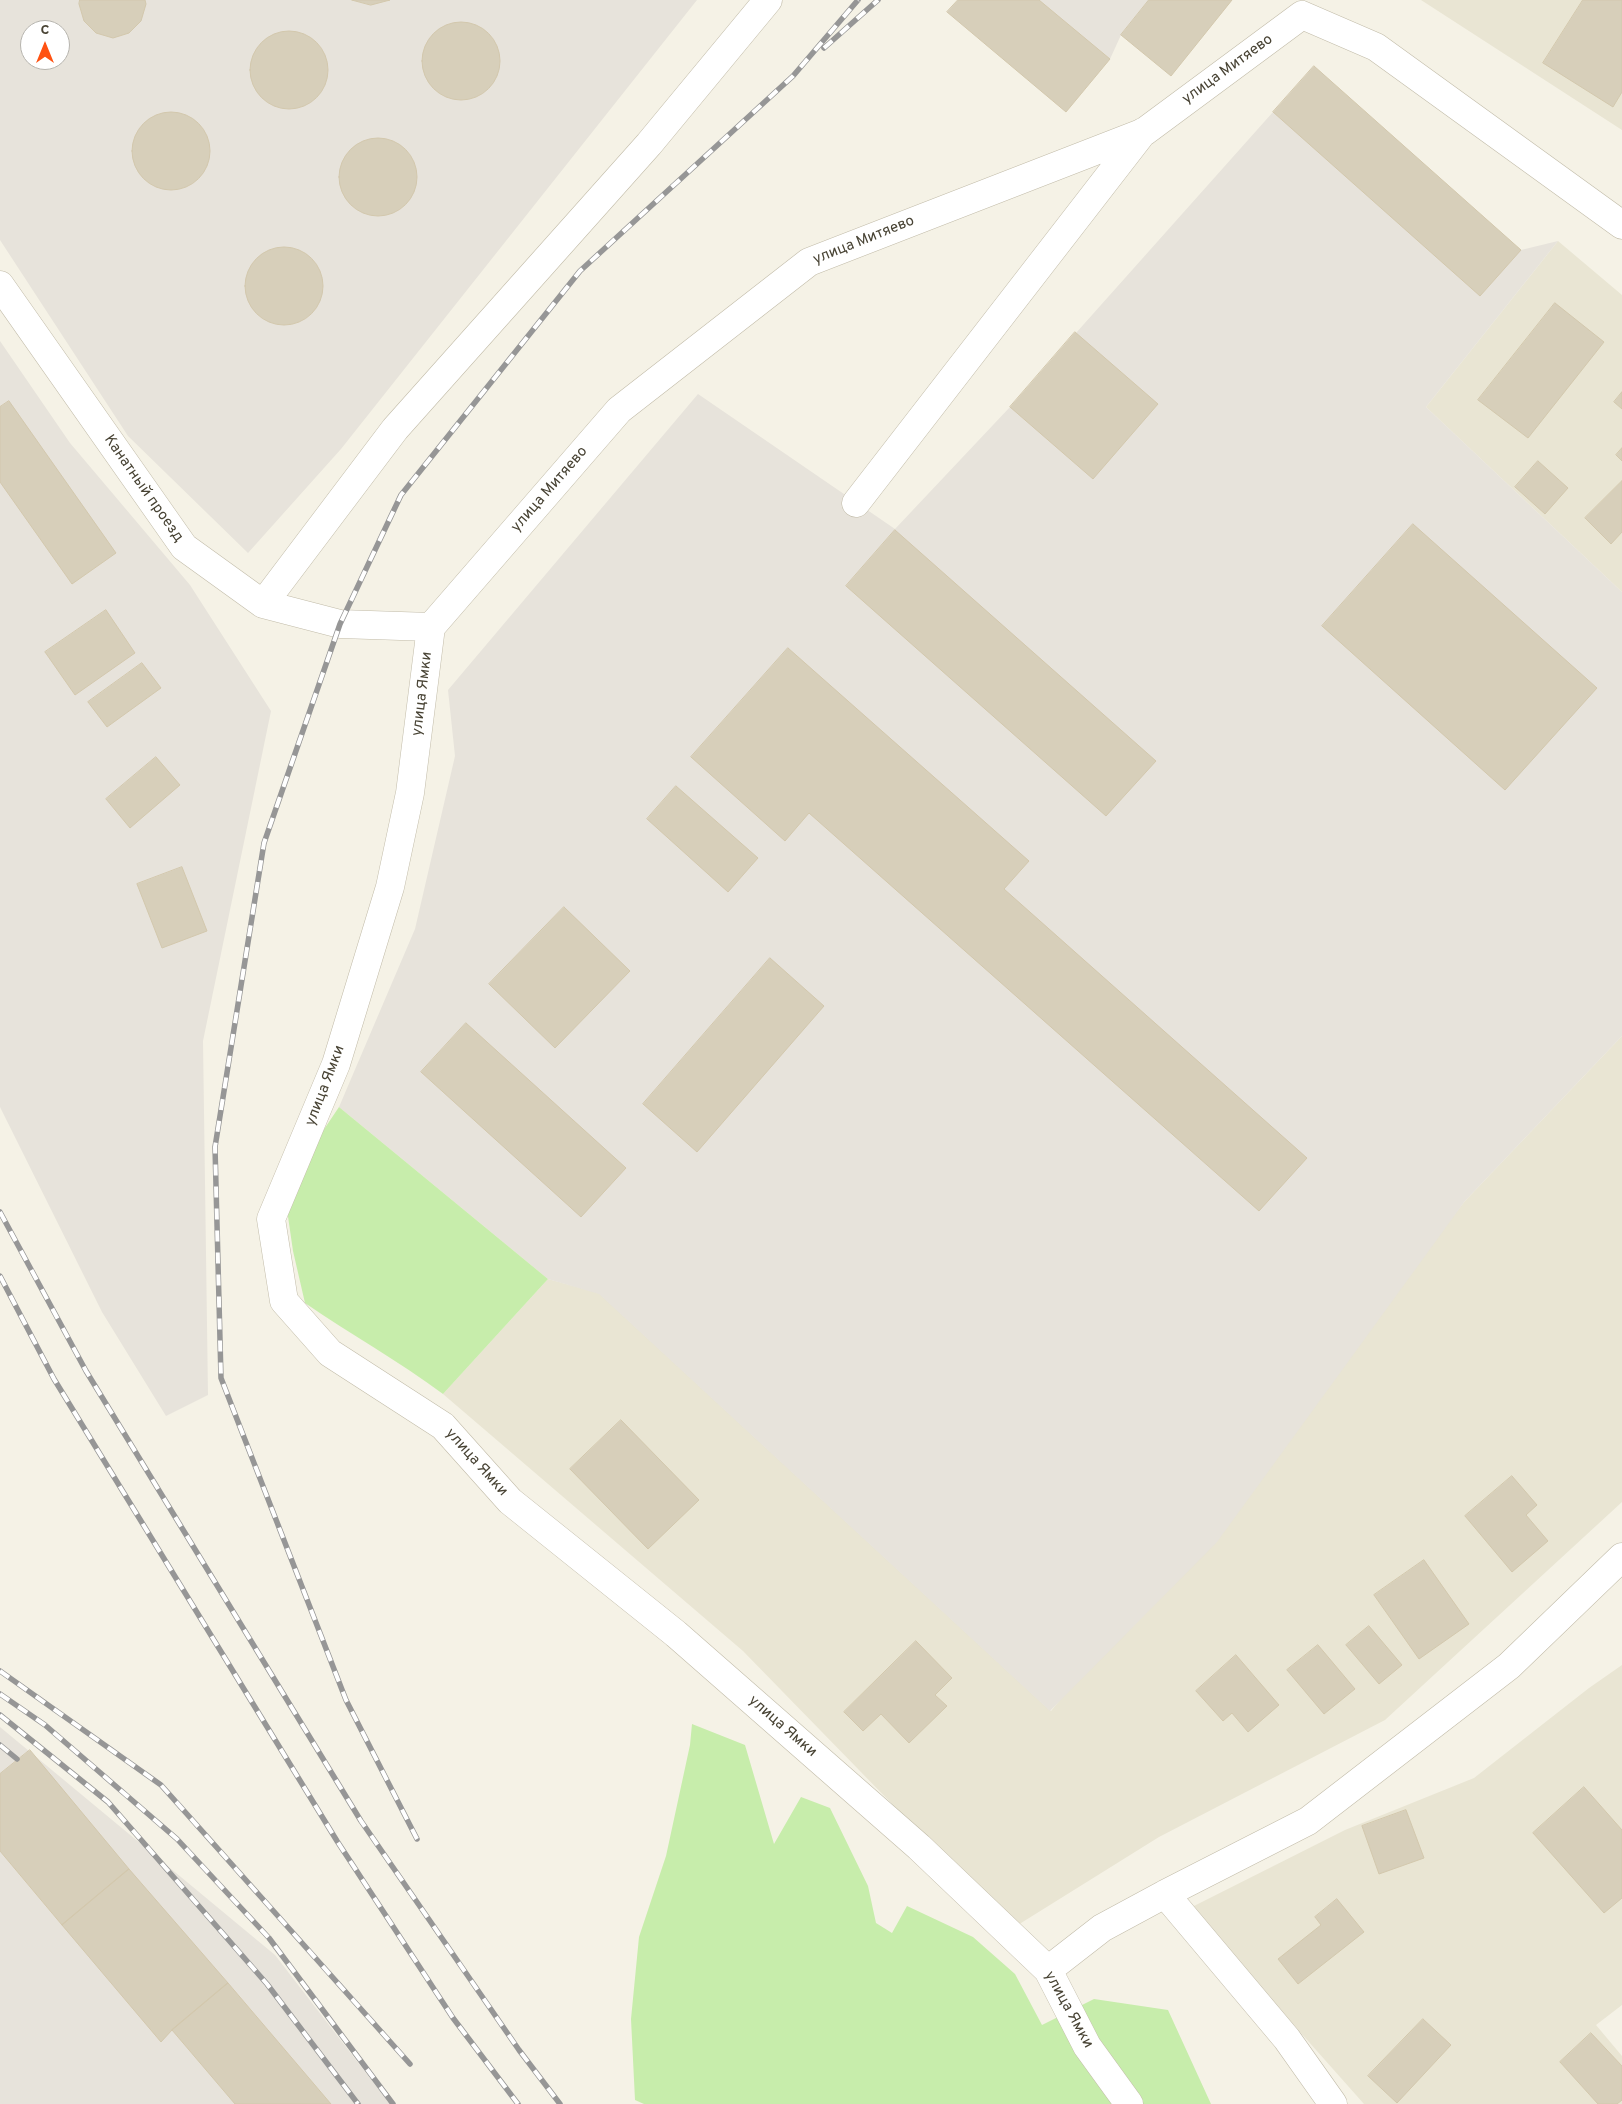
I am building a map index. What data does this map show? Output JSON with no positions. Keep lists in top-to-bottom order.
{
  "streets": {
    "street": ["улица Митяево", "Канатный проезд", "улица Ямки"]
  },
  "crossings": [
    ["улица Митяево", "Канатный проезд"],
    ["улица Митяево", "улица Ямки"],
    ["Канатный проезд", "улица Ямки"]
  ],
  "north": "top"
}
